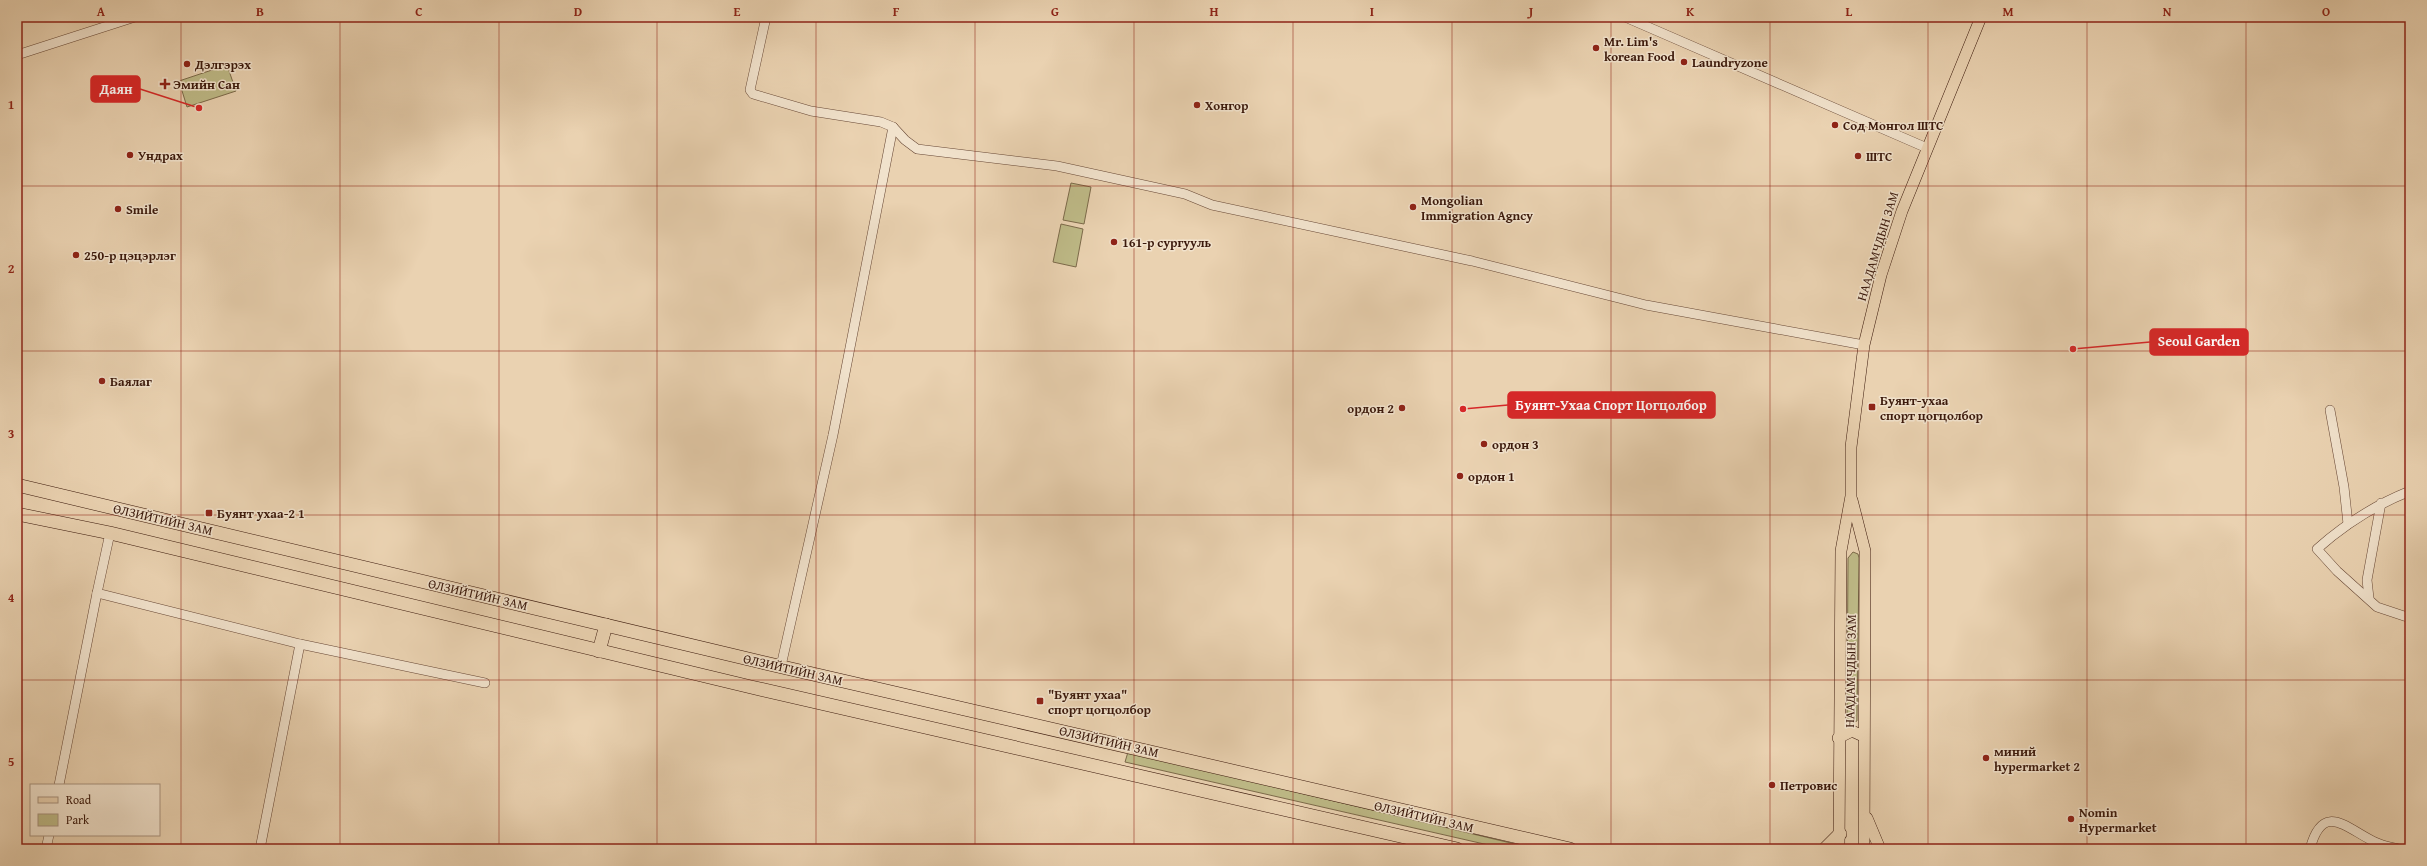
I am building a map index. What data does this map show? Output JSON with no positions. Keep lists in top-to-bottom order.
{
  "streets": {
    "highway": ["ӨЛЗИЙТИЙН ЗАМ"],
    "main road": ["НААДАМЧДЫН ЗАМ"]
  },
  "places": {
    "other": [
      "Mr. Lim's korean Food",
      "Laundryzone",
      "Дэлгэрэх",
      "Хонгор",
      "Даян",
      "Сод Монгол ШТС",
      "Ундрах",
      "ШТС",
      "Mongolian Immigration Agncy",
      "Smile",
      "161-р сургууль",
      "250-р цэцэрлэг",
      "Seoul Garden",
      "Баялаг",
      "ордон 2",
      "Буянт-Ухаа Спорт Цогцолбор",
      "ордон 3",
      "ордон 1",
      "миний hypermarket 2",
      "Петровис",
      "Nomin Hypermarket"
    ],
    "health": ["Эмийн Сан"],
    "transit": ["Буянт-ухаа спорт цогцолбор", "Буянт ухаа-2 1", "\"Буянт ухаа\" спорт цогцолбор"]
  },
  "legend": ["Road", "Park"],
  "grid": {
    "columns": [
      "A",
      "B",
      "C",
      "D",
      "E",
      "F",
      "G",
      "H",
      "I",
      "J",
      "K",
      "L",
      "M",
      "N",
      "O"
    ],
    "rows": [
      "1",
      "2",
      "3",
      "4",
      "5"
    ]
  }
}
